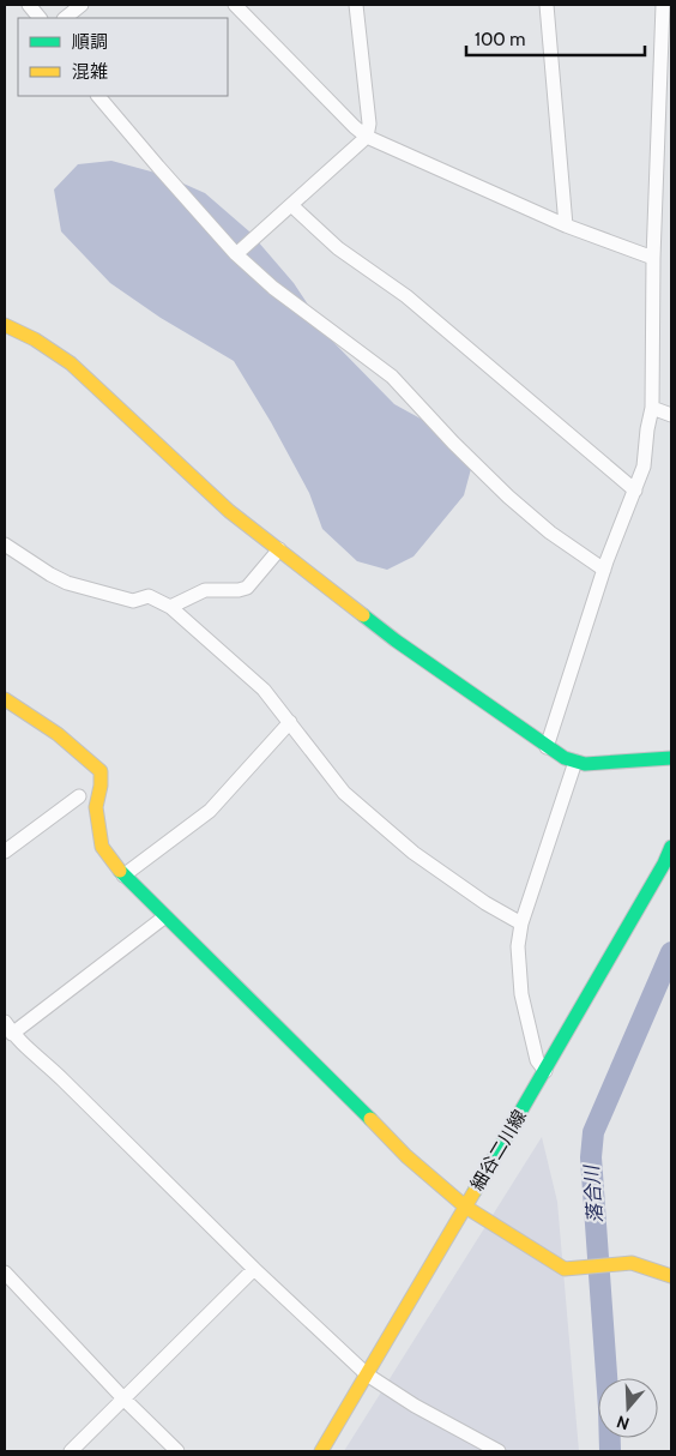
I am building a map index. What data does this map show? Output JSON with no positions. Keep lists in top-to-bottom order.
{
  "streets": {
    "street": ["細谷二川線"]
  },
  "water": ["落合川"],
  "legend": ["順調", "混雑"],
  "scale_bar": "100 m",
  "north": "bottom"
}
